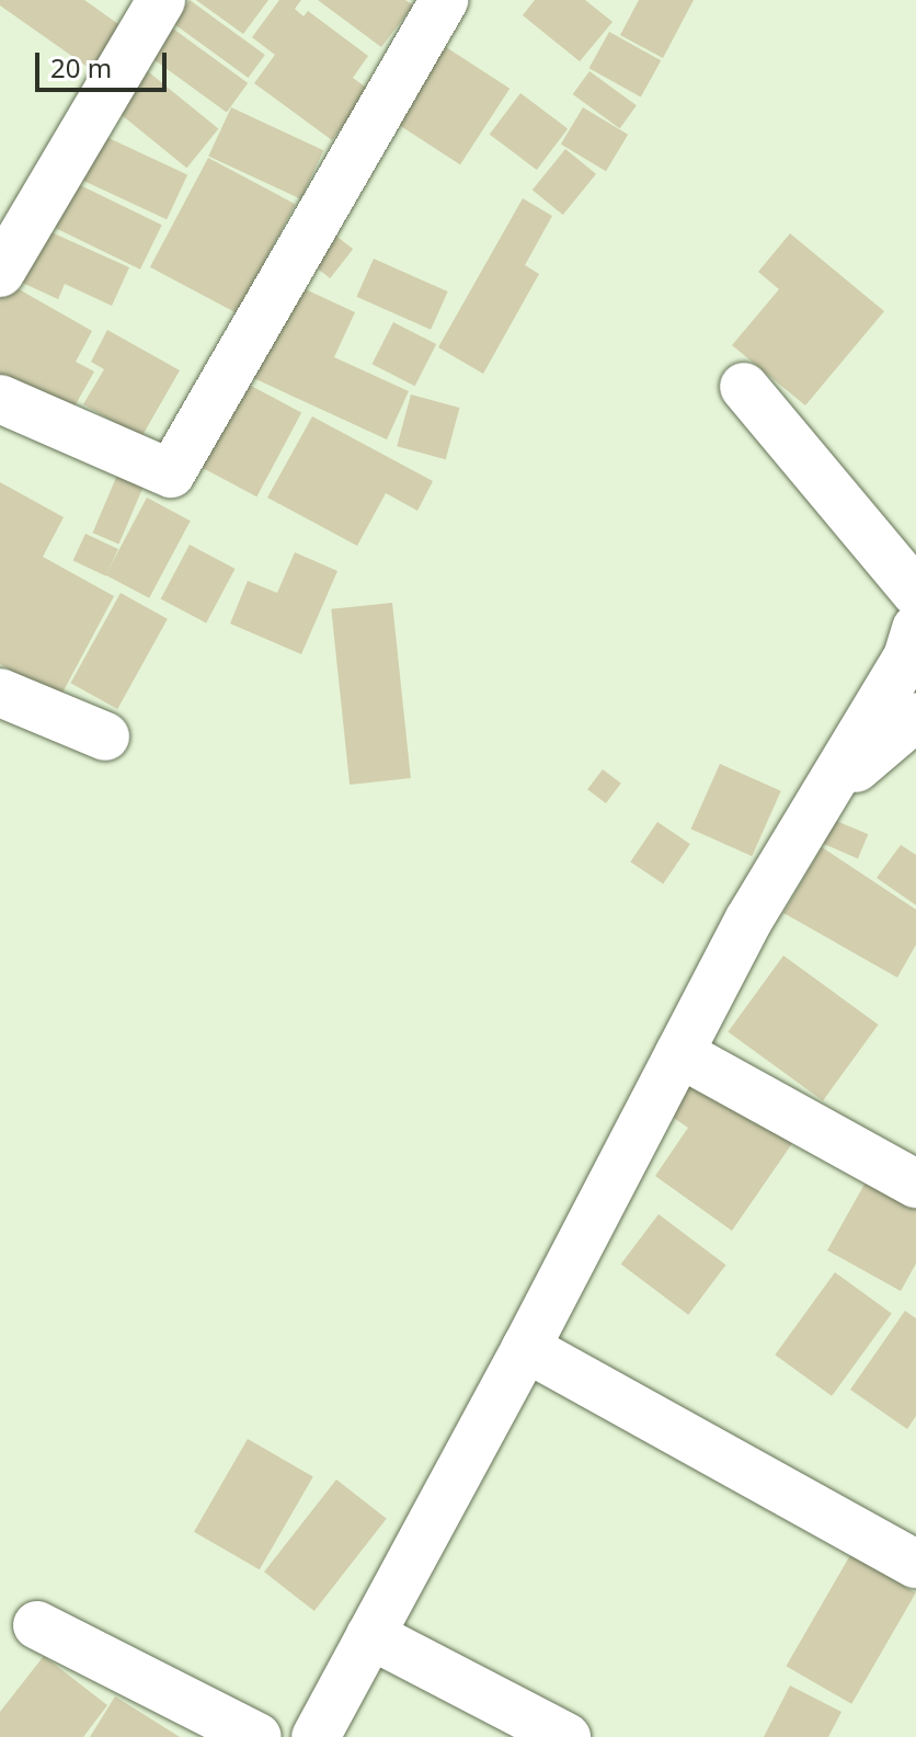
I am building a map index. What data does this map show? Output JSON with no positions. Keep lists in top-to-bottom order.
{
  "scale_bar": "20 m"
}
